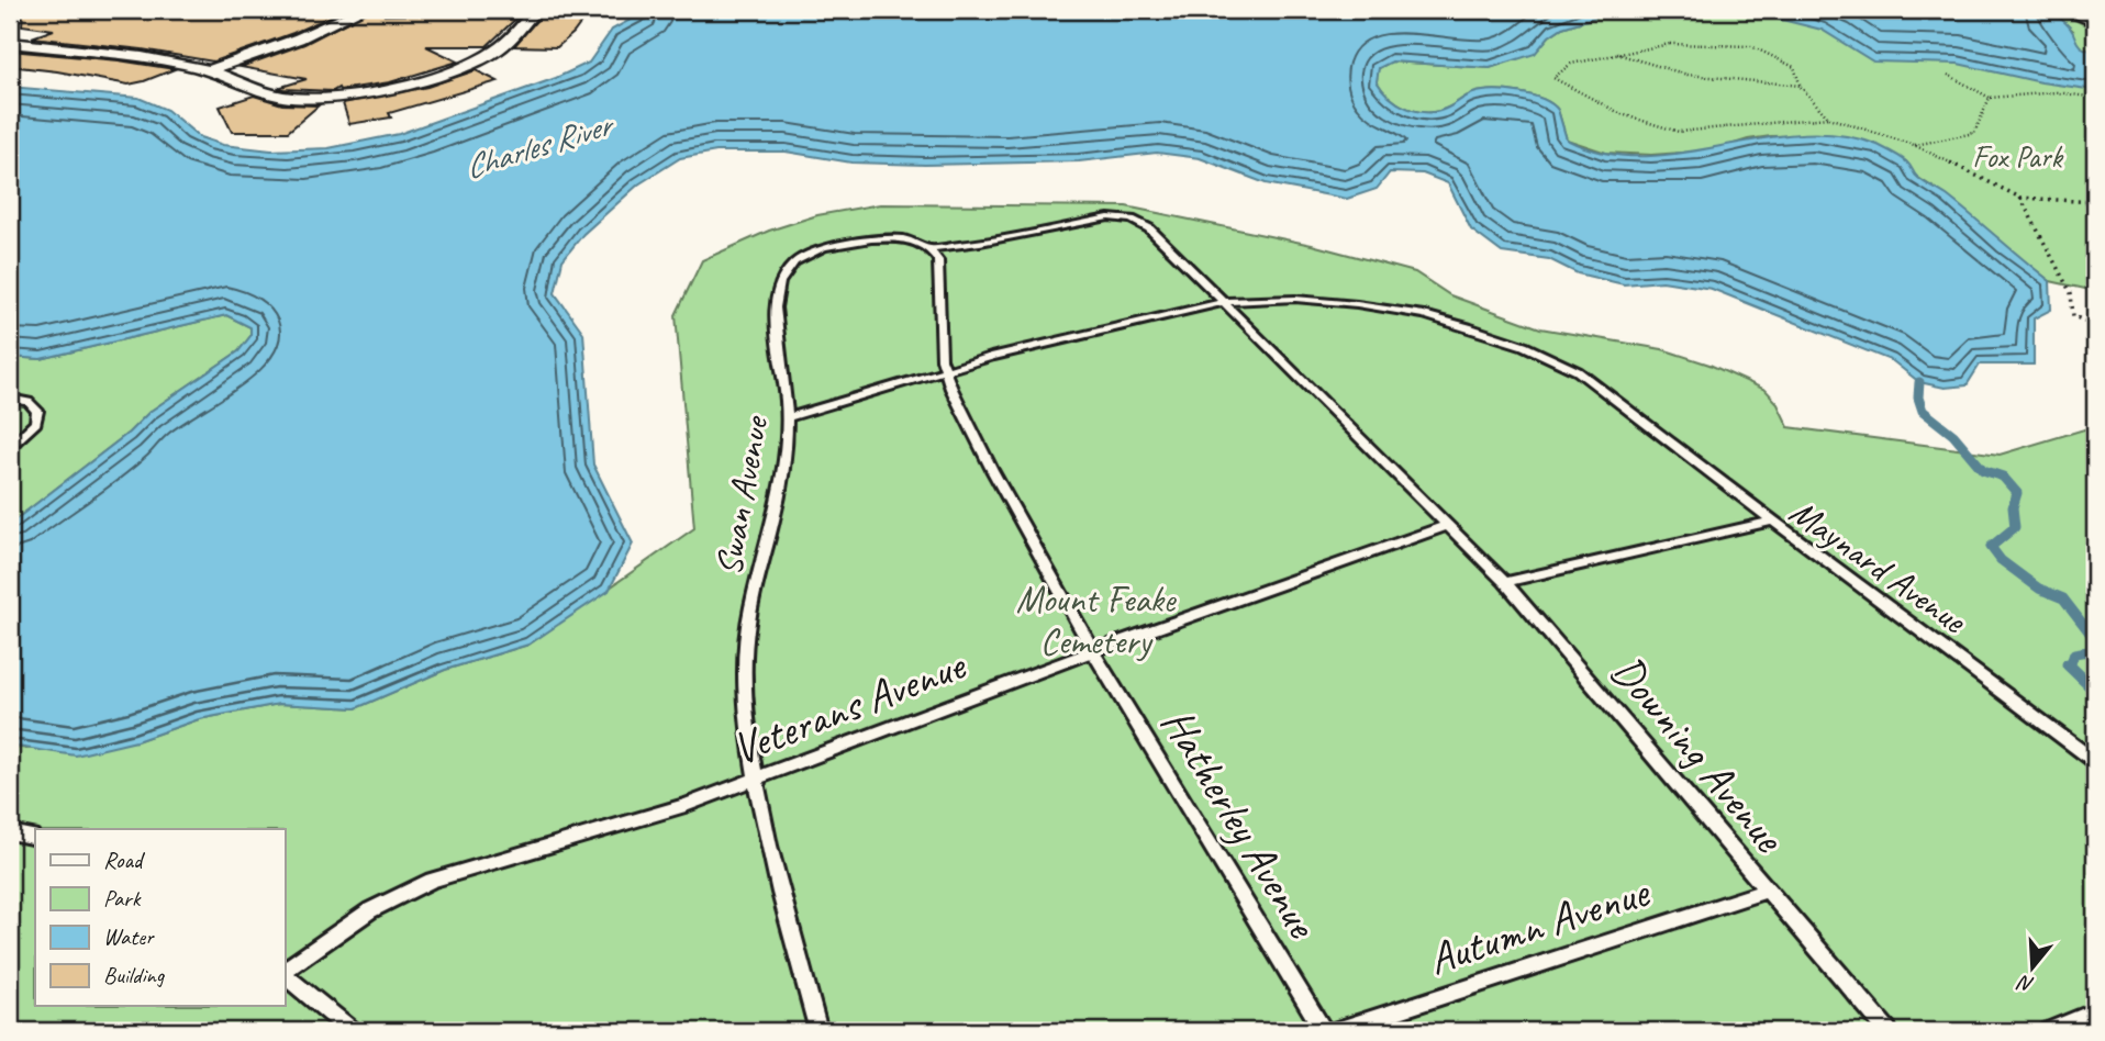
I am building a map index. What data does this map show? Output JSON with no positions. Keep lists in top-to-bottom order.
{
  "streets": {
    "lane": [
      "Swan Avenue",
      "Maynard Avenue",
      "Veterans Avenue",
      "Downing Avenue",
      "Hatherley Avenue",
      "Autumn Avenue"
    ]
  },
  "crossings": [
    ["Swan Avenue", "Veterans Avenue"],
    ["Swan Avenue", "Downing Avenue"],
    ["Maynard Avenue", "Downing Avenue"],
    ["Veterans Avenue", "Downing Avenue"],
    ["Veterans Avenue", "Hatherley Avenue"],
    ["Downing Avenue", "Autumn Avenue"]
  ],
  "water": ["Charles River"],
  "parks": ["Fox Park", "Mount Feake Cemetery"],
  "legend": [
    "Road",
    "Park",
    "Water",
    "Building"
  ],
  "north": "bottom"
}
